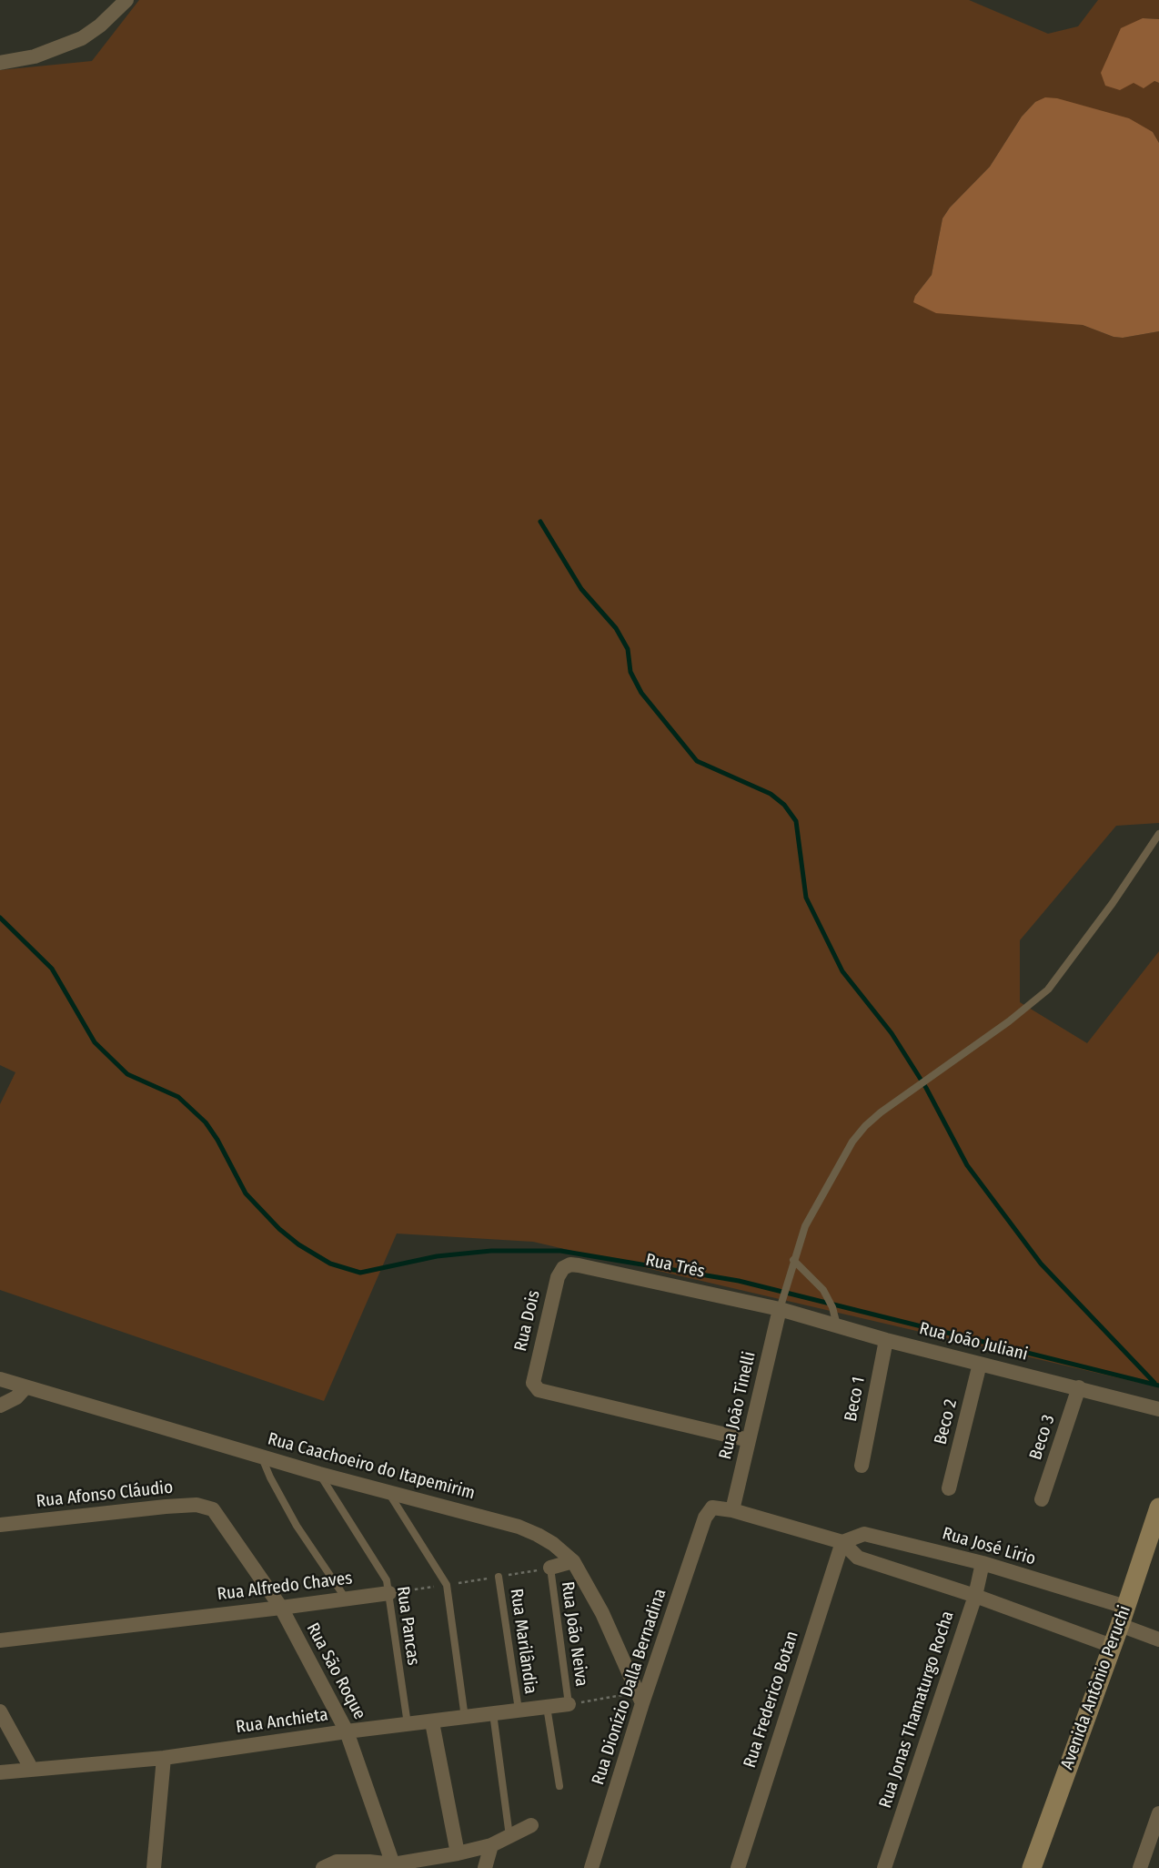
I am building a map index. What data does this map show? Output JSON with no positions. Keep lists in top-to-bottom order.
{
  "streets": {
    "main road": ["Avenida Antônio Peruchi"],
    "street": [
      "Rua Três",
      "Rua Dois",
      "Rua João Juliani",
      "Beco 1",
      "Rua João Tinelli",
      "Beco 2",
      "Beco 3",
      "Rua Caachoeiro do Itapemirim",
      "Rua Afonso Cláudio",
      "Rua José Lírio",
      "Rua Alfredo Chaves",
      "Rua São Roque",
      "Rua Dionízio Dalla Bernadina",
      "Rua Frederico Botan",
      "Rua Jonas Thamaturgo Rocha",
      "Rua Anchieta"
    ],
    "lane": ["Rua Pancas", "Rua João Neiva", "Rua Marilândia"]
  },
  "crossings": [
    ["Rua Três", "Rua Dois"],
    ["Rua Três", "Rua João Juliani"],
    ["Rua Três", "Rua João Tinelli"],
    ["Rua Dois", "Rua João Tinelli"],
    ["Rua João Juliani", "Beco 1"],
    ["Rua João Juliani", "Rua João Tinelli"],
    ["Rua João Juliani", "Beco 2"],
    ["Rua João Juliani", "Beco 3"],
    ["Rua João Tinelli", "Rua José Lírio"],
    ["Rua João Tinelli", "Rua Dionízio Dalla Bernadina"],
    ["Rua Caachoeiro do Itapemirim", "Rua Pancas"],
    ["Rua Caachoeiro do Itapemirim", "Rua Dionízio Dalla Bernadina"],
    ["Rua Afonso Cláudio", "Rua São Roque"],
    ["Rua José Lírio", "Rua Dionízio Dalla Bernadina"],
    ["Rua José Lírio", "Avenida Antônio Peruchi"],
    ["Rua José Lírio", "Rua Frederico Botan"],
    ["Rua José Lírio", "Rua Jonas Thamaturgo Rocha"],
    ["Rua Alfredo Chaves", "Rua Pancas"],
    ["Rua Alfredo Chaves", "Rua São Roque"],
    ["Rua Pancas", "Rua Anchieta"],
    ["Rua João Neiva", "Rua Anchieta"],
    ["Rua Marilândia", "Rua Anchieta"],
    ["Rua São Roque", "Rua Anchieta"]
  ]
}
